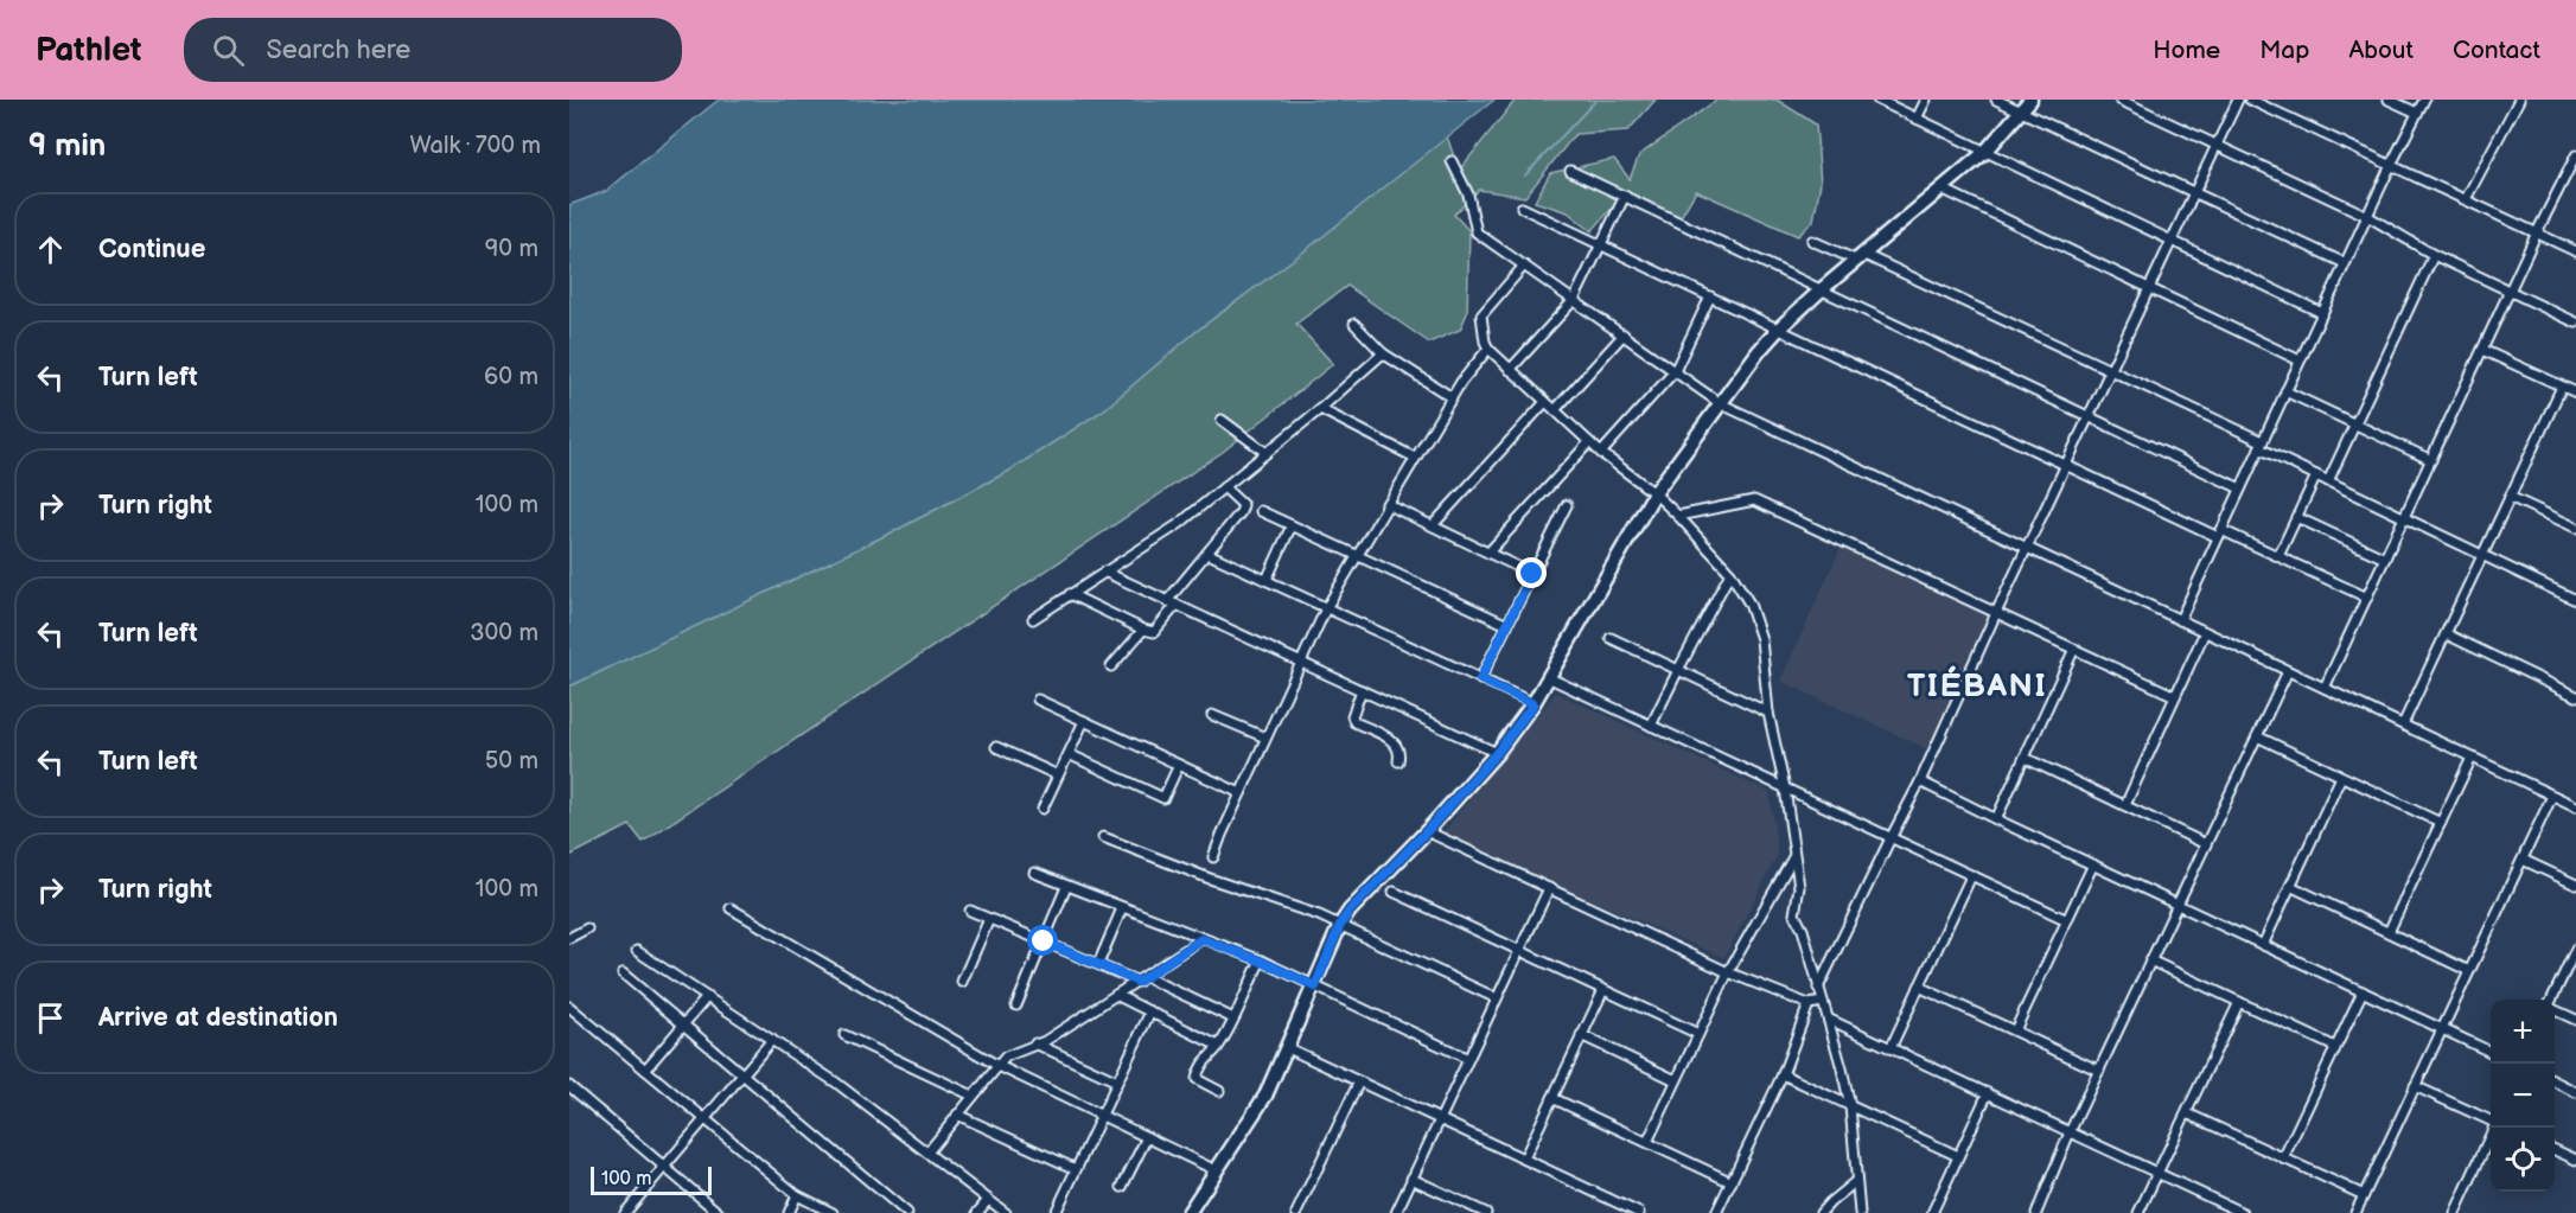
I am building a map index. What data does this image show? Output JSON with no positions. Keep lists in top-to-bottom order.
{
  "districts": ["TIÉBANI"],
  "scale_bar": "100 m",
  "page": {
    "header": "Pathlet",
    "search": "Search here",
    "nav": [
      "Home",
      "Map",
      "About",
      "Contact"
    ],
    "heading": ["9 min", "Walk · 700 m"],
    "list": [
      ["Continue", "90 m"],
      ["Turn left", "60 m"],
      ["Turn right", "100 m"],
      ["Turn left", "300 m"],
      ["Turn left", "50 m"],
      ["Turn right", "100 m"],
      "Arrive at destination"
    ],
    "map_buttons": ["+", "−"],
    "scale": "100 m"
  }
}
